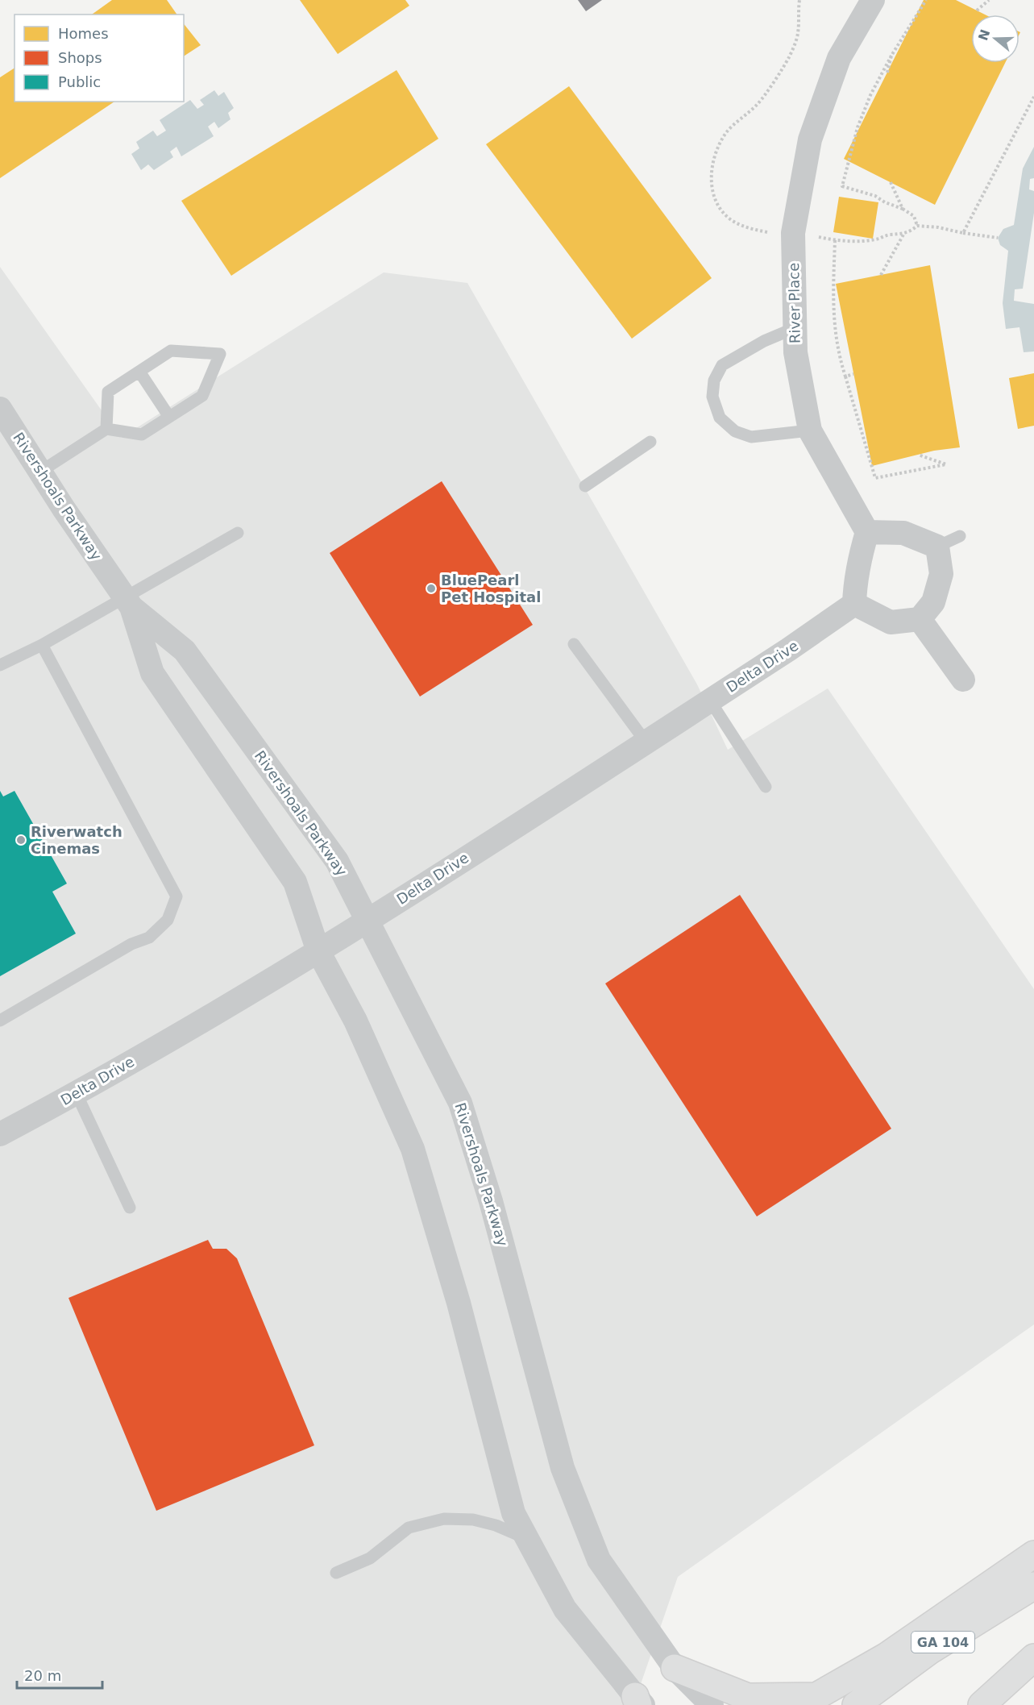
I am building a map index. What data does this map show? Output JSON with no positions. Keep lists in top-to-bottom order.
{
  "streets": {
    "main road": ["GA 104"],
    "street": ["River Place", "Rivershoals Parkway", "Delta Drive"]
  },
  "crossings": [
    ["River Place", "Delta Drive"],
    ["Rivershoals Parkway", "Delta Drive"]
  ],
  "places": ["BluePearl Pet Hospital", "Riverwatch Cinemas"],
  "legend": ["Homes", "Shops", "Public"],
  "scale_bar": "20 m",
  "north": "left"
}
